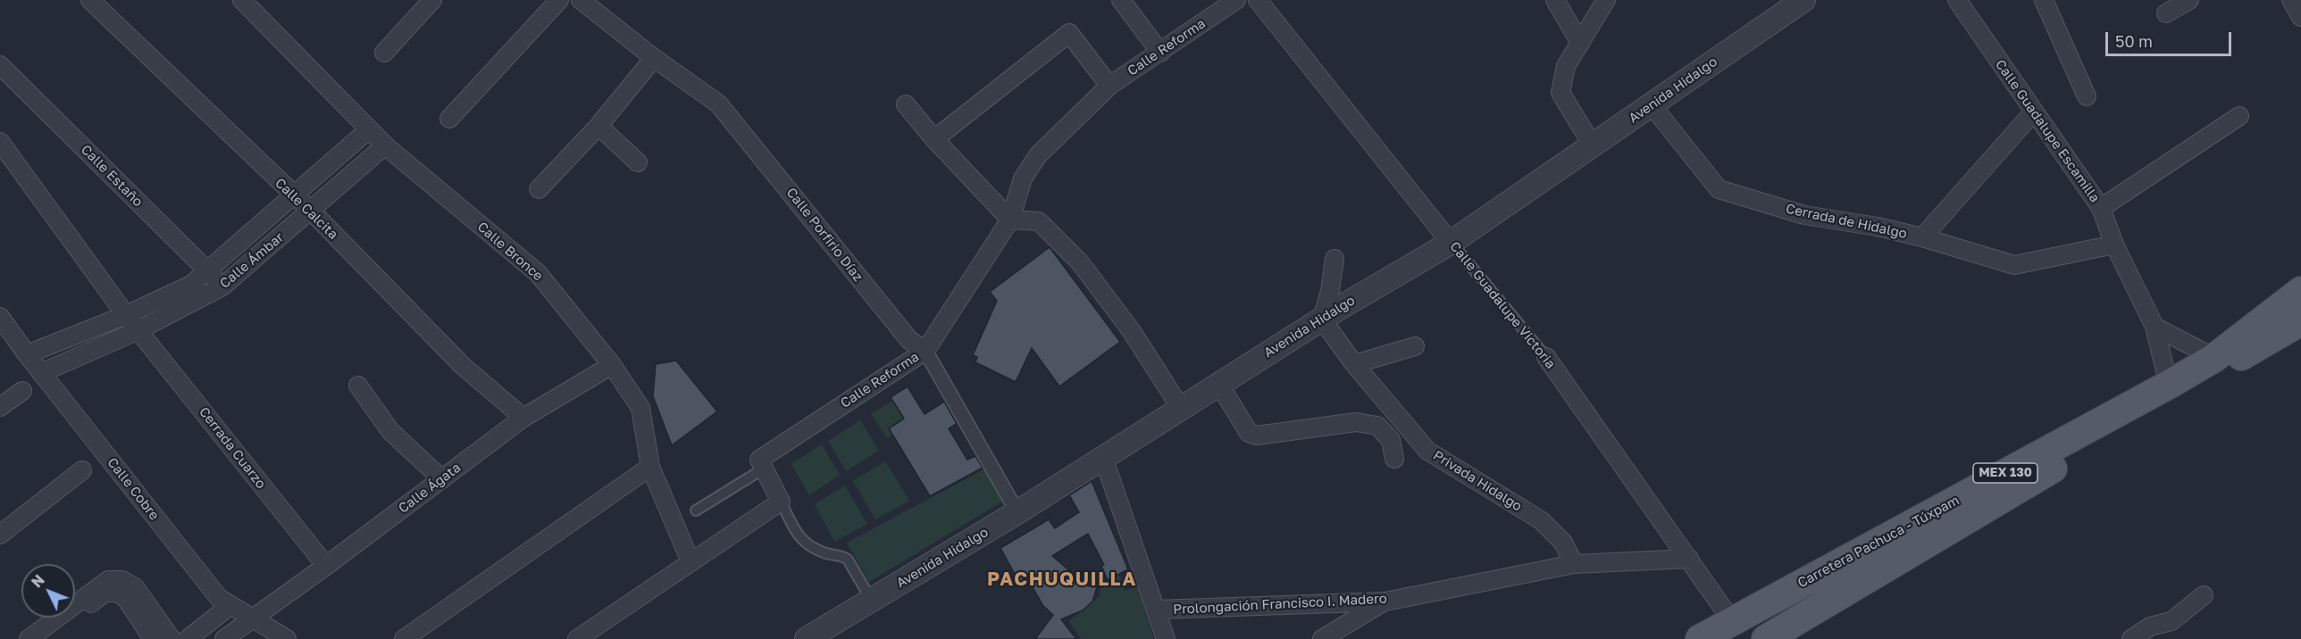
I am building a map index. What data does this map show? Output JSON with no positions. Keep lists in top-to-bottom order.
{
  "streets": {
    "main road": ["MEX 130", "Carretera Pachuca - Túxpam"],
    "street": [
      "Calle Reforma",
      "Avenida Hidalgo",
      "Calle Guadalupe Escamilla",
      "Calle Estaño",
      "Calle Calcita",
      "Cerrada de Hidalgo",
      "Calle Porfirio Díaz",
      "Calle Bronce",
      "Calle Ámbar",
      "Calle Guadalupe Victoria",
      "Cerrada Cuarzo",
      "Privada Hidalgo",
      "Calle Ágata",
      "Calle Cobre",
      "Prolongación Francisco I. Madero"
    ]
  },
  "crossings": [
    ["Calle Reforma", "Calle Porfirio Díaz"],
    ["Avenida Hidalgo", "Cerrada de Hidalgo"],
    ["Avenida Hidalgo", "Calle Porfirio Díaz"],
    ["Avenida Hidalgo", "Calle Guadalupe Victoria"],
    ["Avenida Hidalgo", "Privada Hidalgo"],
    ["Calle Guadalupe Escamilla", "Cerrada de Hidalgo"],
    ["Calle Guadalupe Escamilla", "Carretera Pachuca - Túxpam"],
    ["Calle Estaño", "Calle Ámbar"],
    ["Calle Calcita", "Calle Ámbar"],
    ["Calle Calcita", "Calle Ágata"],
    ["Calle Bronce", "Calle Ámbar"],
    ["Calle Bronce", "Calle Ágata"],
    ["Calle Ámbar", "Cerrada Cuarzo"],
    ["Calle Ámbar", "Calle Cobre"],
    ["Calle Guadalupe Victoria", "Carretera Pachuca - Túxpam"],
    ["Calle Guadalupe Victoria", "Prolongación Francisco I. Madero"],
    ["Cerrada Cuarzo", "Calle Ágata"],
    ["Privada Hidalgo", "Prolongación Francisco I. Madero"],
    ["Calle Ágata", "Calle Cobre"]
  ],
  "districts": ["PACHUQUILLA"],
  "scale_bar": "50 m",
  "north": "top left"
}
